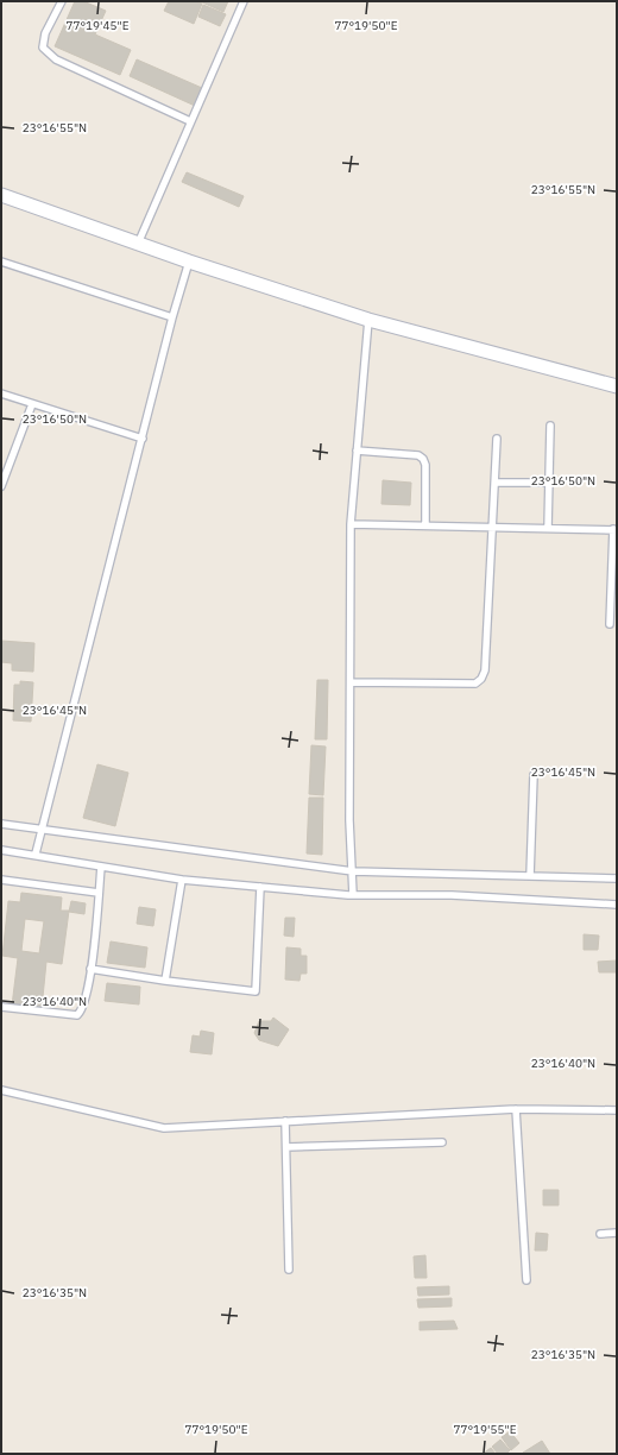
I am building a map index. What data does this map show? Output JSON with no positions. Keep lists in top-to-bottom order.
{
  "coordinates": [
    "77°19'45\"E",
    "77°19'50\"E",
    "23°16'55\"N",
    "23°16'50\"N",
    "23°16'45\"N",
    "23°16'40\"N",
    "23°16'35\"N",
    "77°19'55\"E"
  ]
}
